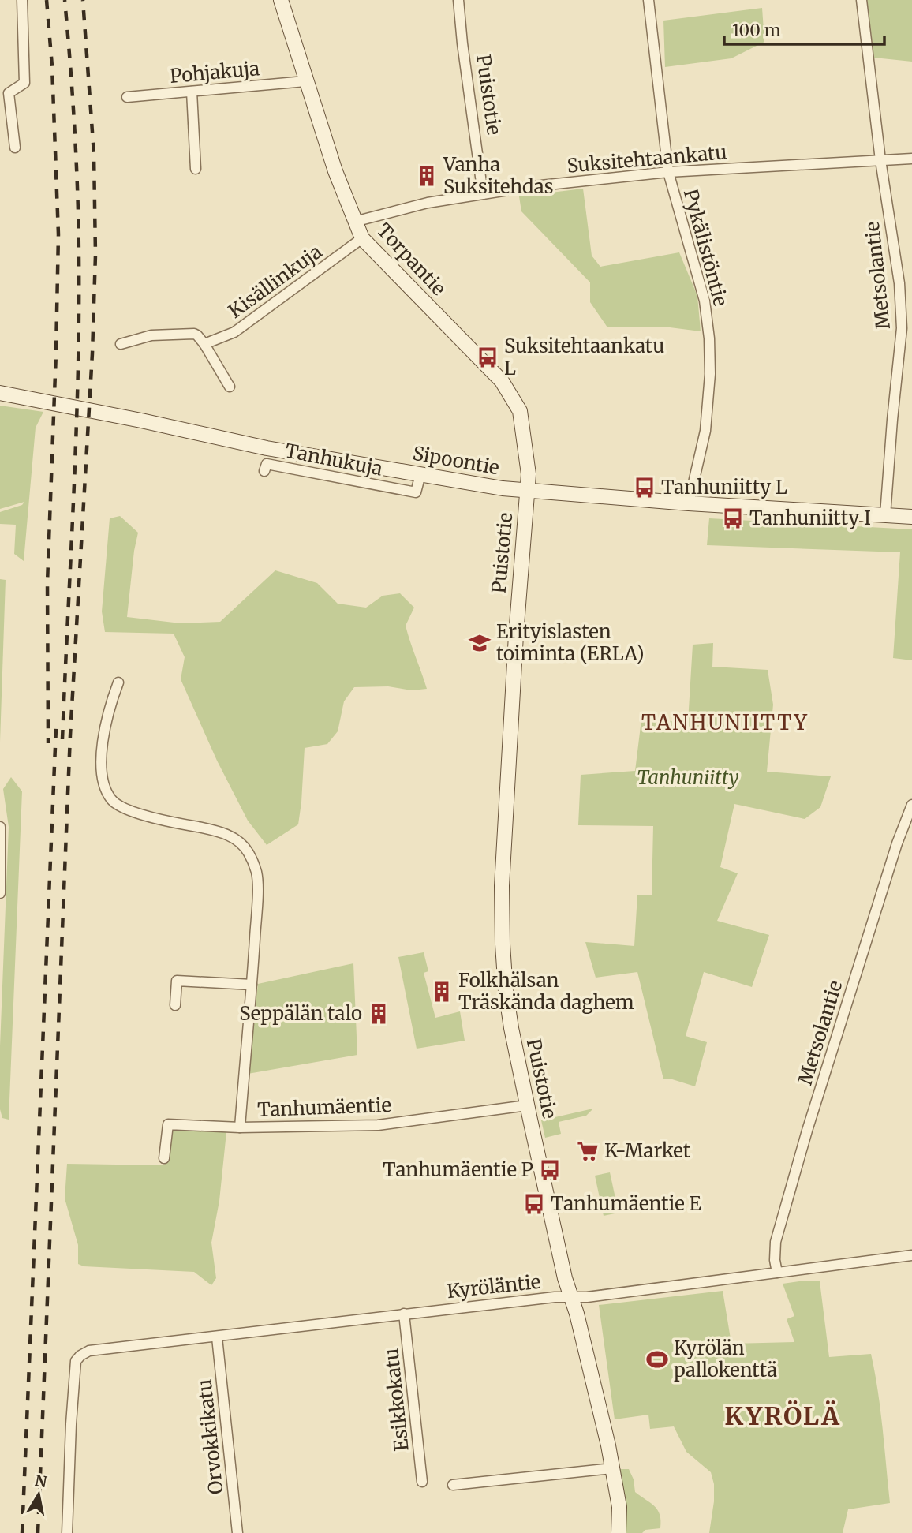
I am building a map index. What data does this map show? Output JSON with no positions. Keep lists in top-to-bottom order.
{
  "streets": {
    "street": [
      "Pohjakuja",
      "Puistotie",
      "Suksitehtaankatu",
      "Pykälistöntie",
      "Torpantie",
      "Metsolantie",
      "Kisällinkuja",
      "Tanhukuja",
      "Sipoontie",
      "Tanhumäentie",
      "Kyröläntie",
      "Esikkokatu",
      "Orvokkikatu"
    ]
  },
  "crossings": [
    ["Pohjakuja", "Torpantie"],
    ["Puistotie", "Suksitehtaankatu"],
    ["Puistotie", "Torpantie"],
    ["Puistotie", "Sipoontie"],
    ["Puistotie", "Tanhumäentie"],
    ["Puistotie", "Kyröläntie"],
    ["Suksitehtaankatu", "Pykälistöntie"],
    ["Suksitehtaankatu", "Torpantie"],
    ["Suksitehtaankatu", "Metsolantie"],
    ["Pykälistöntie", "Sipoontie"],
    ["Torpantie", "Kisällinkuja"],
    ["Torpantie", "Sipoontie"],
    ["Metsolantie", "Sipoontie"],
    ["Metsolantie", "Kyröläntie"],
    ["Tanhukuja", "Sipoontie"],
    ["Kyröläntie", "Esikkokatu"],
    ["Kyröläntie", "Orvokkikatu"]
  ],
  "districts": ["TANHUNIITTY", "KYRÖLÄ"],
  "parks": ["Tanhuniitty"],
  "places": {
    "building": ["Vanha Suksitehdas", "Folkhälsan Träskända daghem", "Seppälän talo"],
    "bus stop": [
      "Suksitehtaankatu L",
      "Tanhuniitty L",
      "Tanhuniitty I",
      "Tanhumäentie P",
      "Tanhumäentie E"
    ],
    "school or university": ["Erityislasten toiminta (ERLA)"],
    "supermarket": ["K-Market"],
    "sports": ["Kyrölän pallokenttä"]
  },
  "scale_bar": "100 m",
  "north": "top"
}
